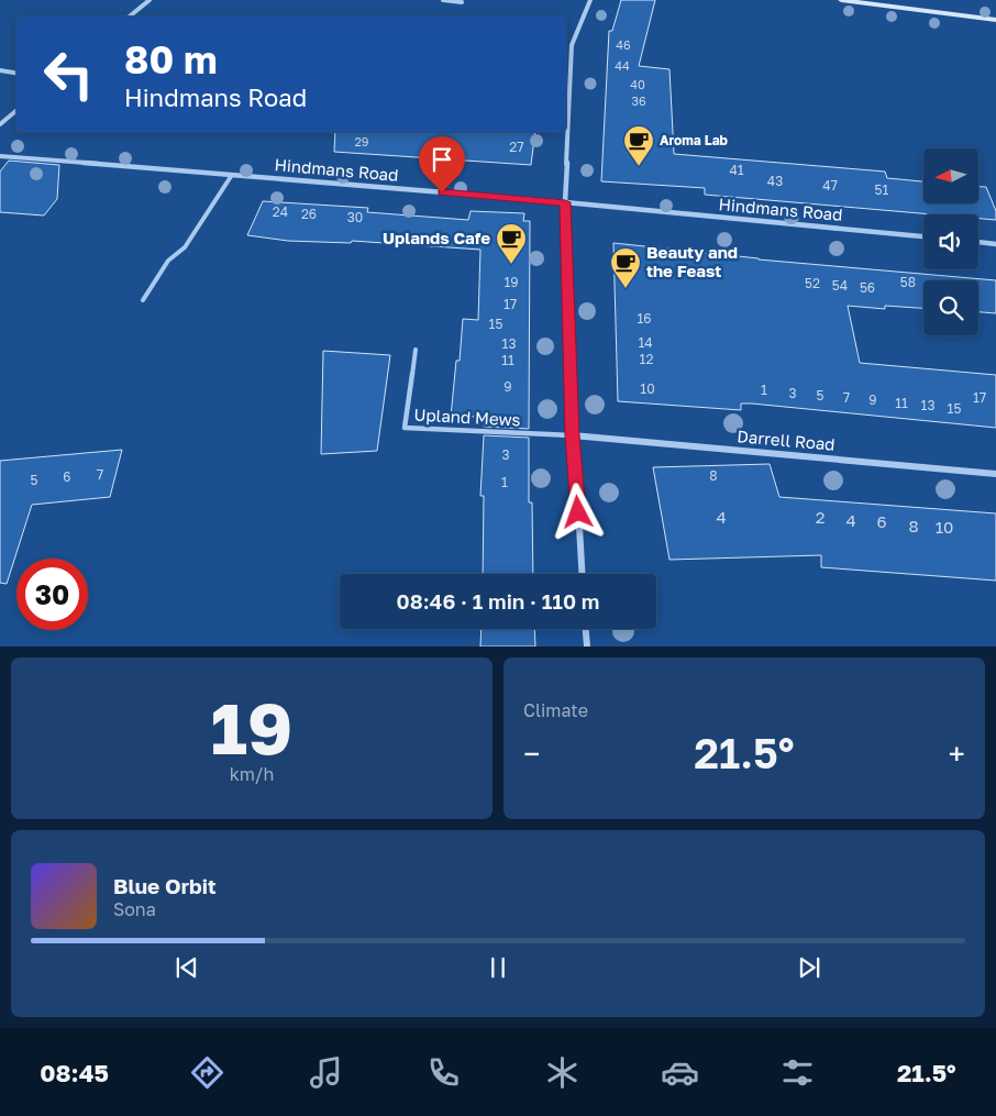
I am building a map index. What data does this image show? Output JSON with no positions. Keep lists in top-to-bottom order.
{
  "streets": {
    "street": ["Hindmans Road", "Darrell Road"],
    "lane": ["Upland Mews"]
  },
  "crossings": [
    ["Upland Mews", "Darrell Road"]
  ],
  "places": {
    "cafe": ["Aroma Lab", "Uplands Cafe", "Beauty and the Feast"]
  },
  "house_numbers": [
    "46",
    "44",
    "40",
    "36",
    "29",
    "27",
    "41",
    "43",
    "47",
    "51",
    "24",
    "26",
    "30",
    "19",
    "58",
    "52",
    "54",
    "56",
    "17",
    "16",
    "15",
    "14",
    "13",
    "12",
    "11",
    "9",
    "10",
    "1",
    "3",
    "5",
    "7",
    "17",
    "9",
    "11",
    "13",
    "15",
    "3",
    "7",
    "8",
    "6",
    "5",
    "1",
    "4",
    "2",
    "4",
    "6",
    "8",
    "10"
  ],
  "north": "left",
  "page": {
    "turn": ["80 m", "Hindmans Road"],
    "limit": "30",
    "trip": "08:46 · 1 min · 110 m",
    "tile": [
      ["19", "km/h"],
      "Climate"
    ],
    "heat": ["−", "21.5°", "+"],
    "song": ["Blue Orbit", "Sona"],
    "tabs": ["08:45", "21.5°"]
  }
}
